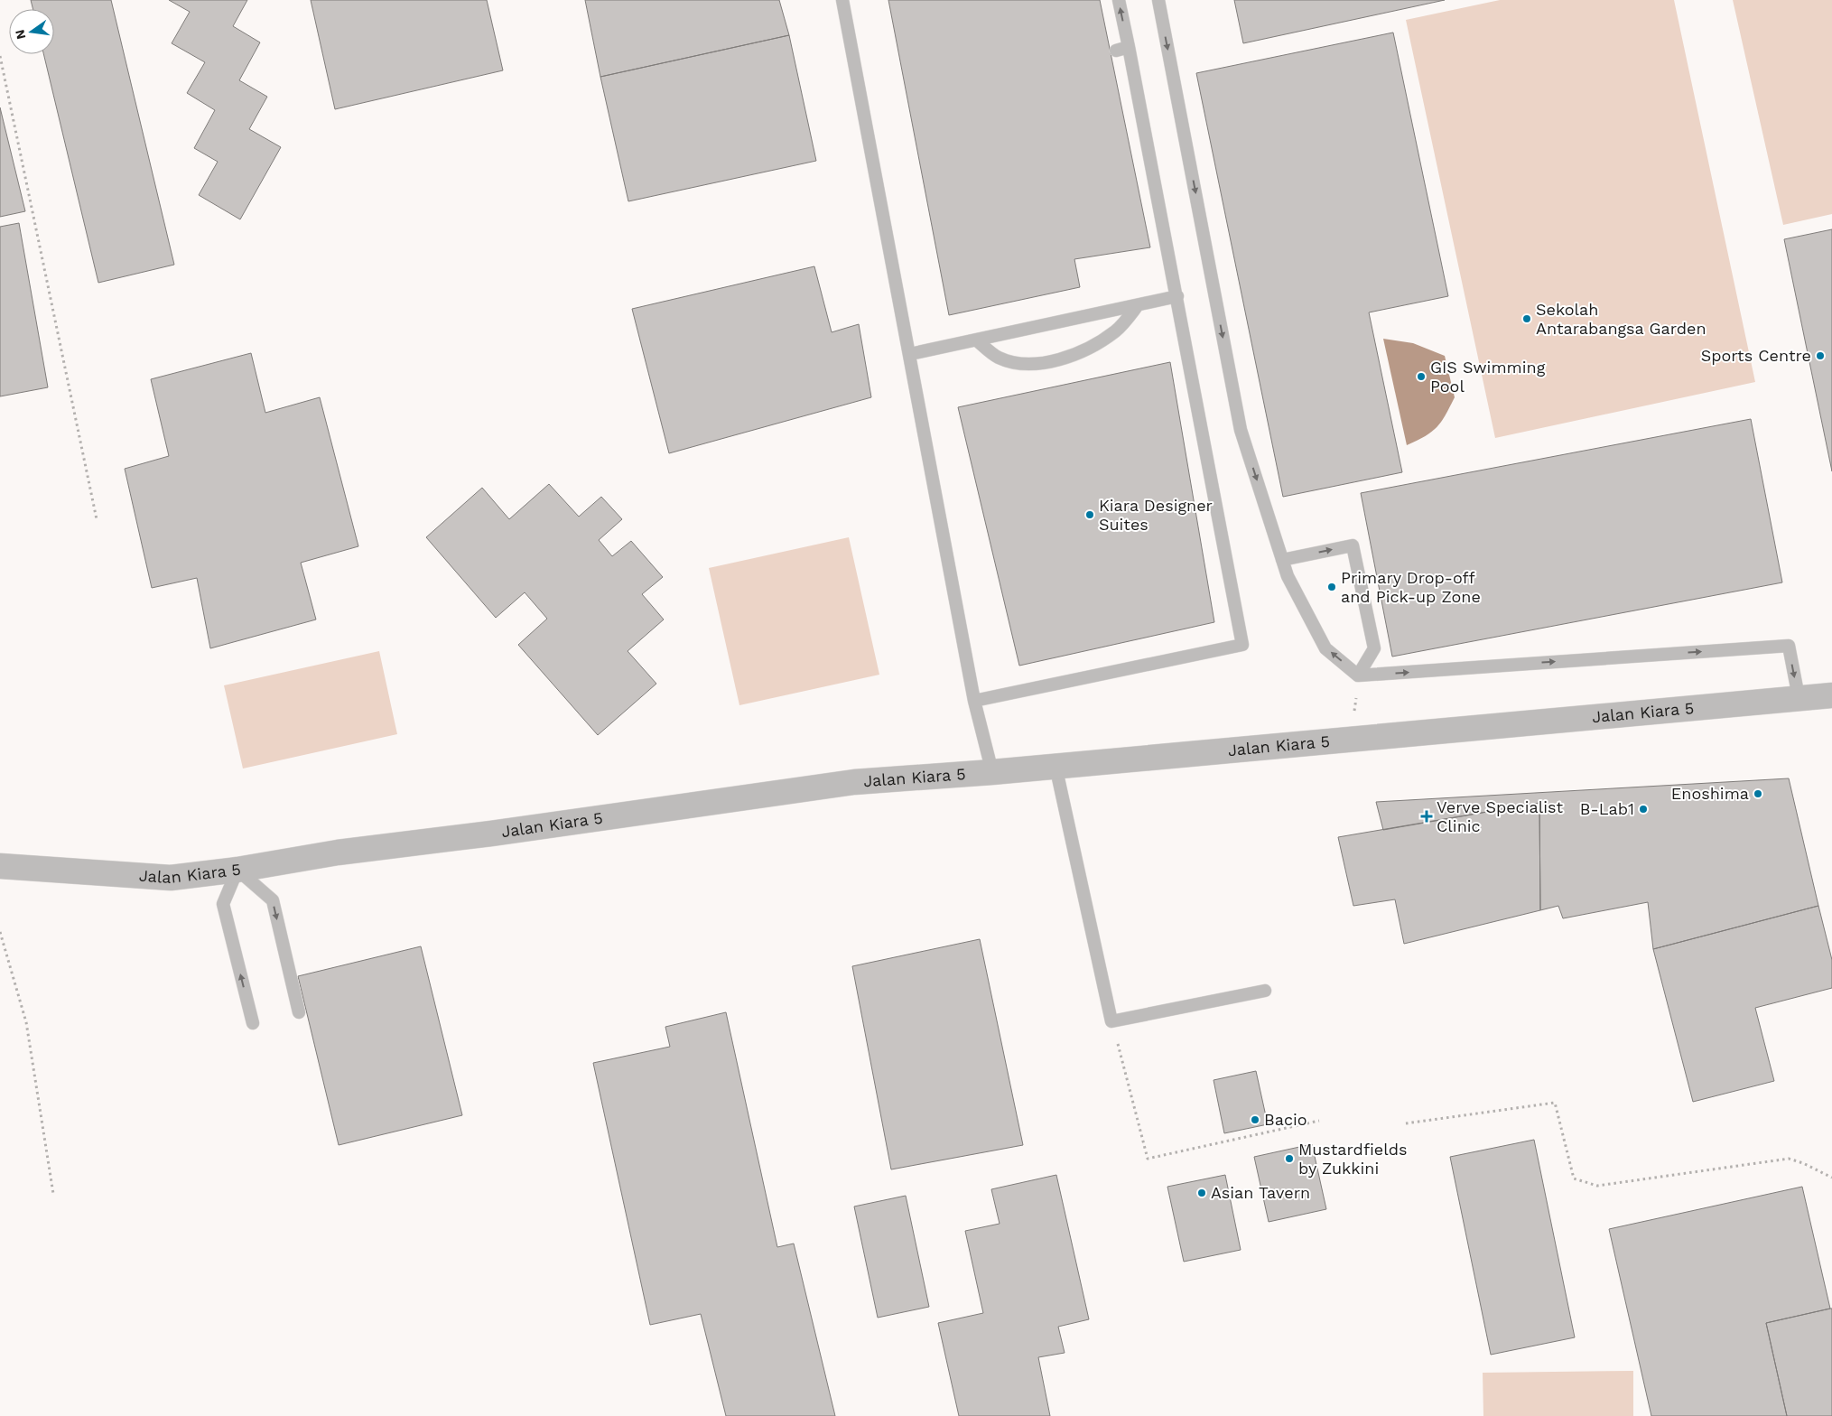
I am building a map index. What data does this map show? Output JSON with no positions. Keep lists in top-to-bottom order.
{
  "streets": {
    "street": ["Jalan Kiara 5"]
  },
  "places": {
    "other": [
      "Sekolah Antarabangsa Garden",
      "Sports Centre",
      "GIS Swimming Pool",
      "Kiara Designer Suites",
      "Primary Drop-off and Pick-up Zone",
      "Enoshima",
      "B-Lab1",
      "Bacio",
      "Mustardfields by Zukkini",
      "Asian Tavern"
    ],
    "health": ["Verve Specialist Clinic"]
  },
  "north": "left"
}
